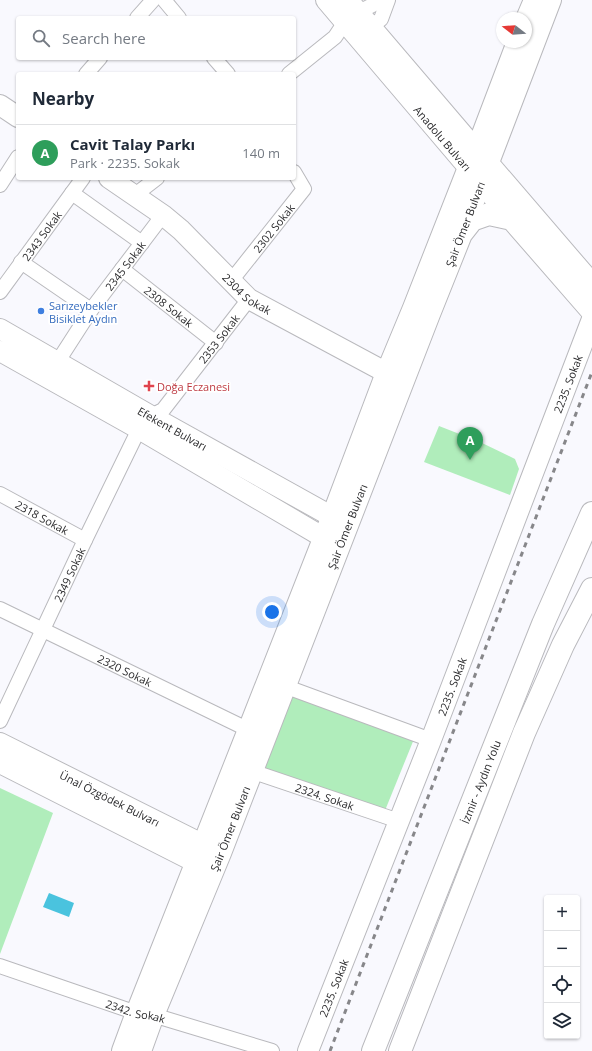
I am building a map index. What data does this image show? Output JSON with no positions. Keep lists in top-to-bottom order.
{
  "streets": {
    "main road": ["Anadolu Bulvarı", "Şair Ömer Bulvarı", "İzmir - Aydın Yolu"],
    "street": [
      "2302 Sokak",
      "2343 Sokak",
      "2345 Sokak",
      "2304 Sokak",
      "2308 Sokak",
      "2353 Sokak",
      "2235. Sokak",
      "Efekent Bulvarı",
      "2318 Sokak",
      "2349 Sokak",
      "2320 Sokak",
      "2324. Sokak",
      "Ünal Özgödek Bulvarı",
      "2342. Sokak"
    ]
  },
  "crossings": [
    ["Anadolu Bulvarı", "Şair Ömer Bulvarı"],
    ["Şair Ömer Bulvarı", "2304 Sokak"],
    ["Şair Ömer Bulvarı", "Efekent Bulvarı"],
    ["Şair Ömer Bulvarı", "2320 Sokak"],
    ["Şair Ömer Bulvarı", "2324. Sokak"],
    ["Şair Ömer Bulvarı", "Ünal Özgödek Bulvarı"],
    ["Şair Ömer Bulvarı", "2342. Sokak"],
    ["2302 Sokak", "2304 Sokak"],
    ["2345 Sokak", "2304 Sokak"],
    ["2345 Sokak", "2308 Sokak"],
    ["2345 Sokak", "Efekent Bulvarı"],
    ["2304 Sokak", "2353 Sokak"],
    ["2308 Sokak", "2353 Sokak"],
    ["2353 Sokak", "Efekent Bulvarı"],
    ["2353 Sokak", "2349 Sokak"],
    ["2235. Sokak", "2324. Sokak"],
    ["Efekent Bulvarı", "2349 Sokak"],
    ["2318 Sokak", "2349 Sokak"],
    ["2349 Sokak", "2320 Sokak"]
  ],
  "places": {
    "other": ["Sarızeybekler Bisiklet Aydın"],
    "health": ["Doğa Eczanesi"]
  },
  "north": "left",
  "page": {
    "search": "Search here",
    "heading": "Nearby",
    "list": [
      {
        "mark": "A",
        "name": "Cavit Talay Parkı",
        "note": "Park · 2235. Sokak",
        "value": "140 m"
      }
    ],
    "pins": "A",
    "map_buttons": ["+", "−"]
  }
}
